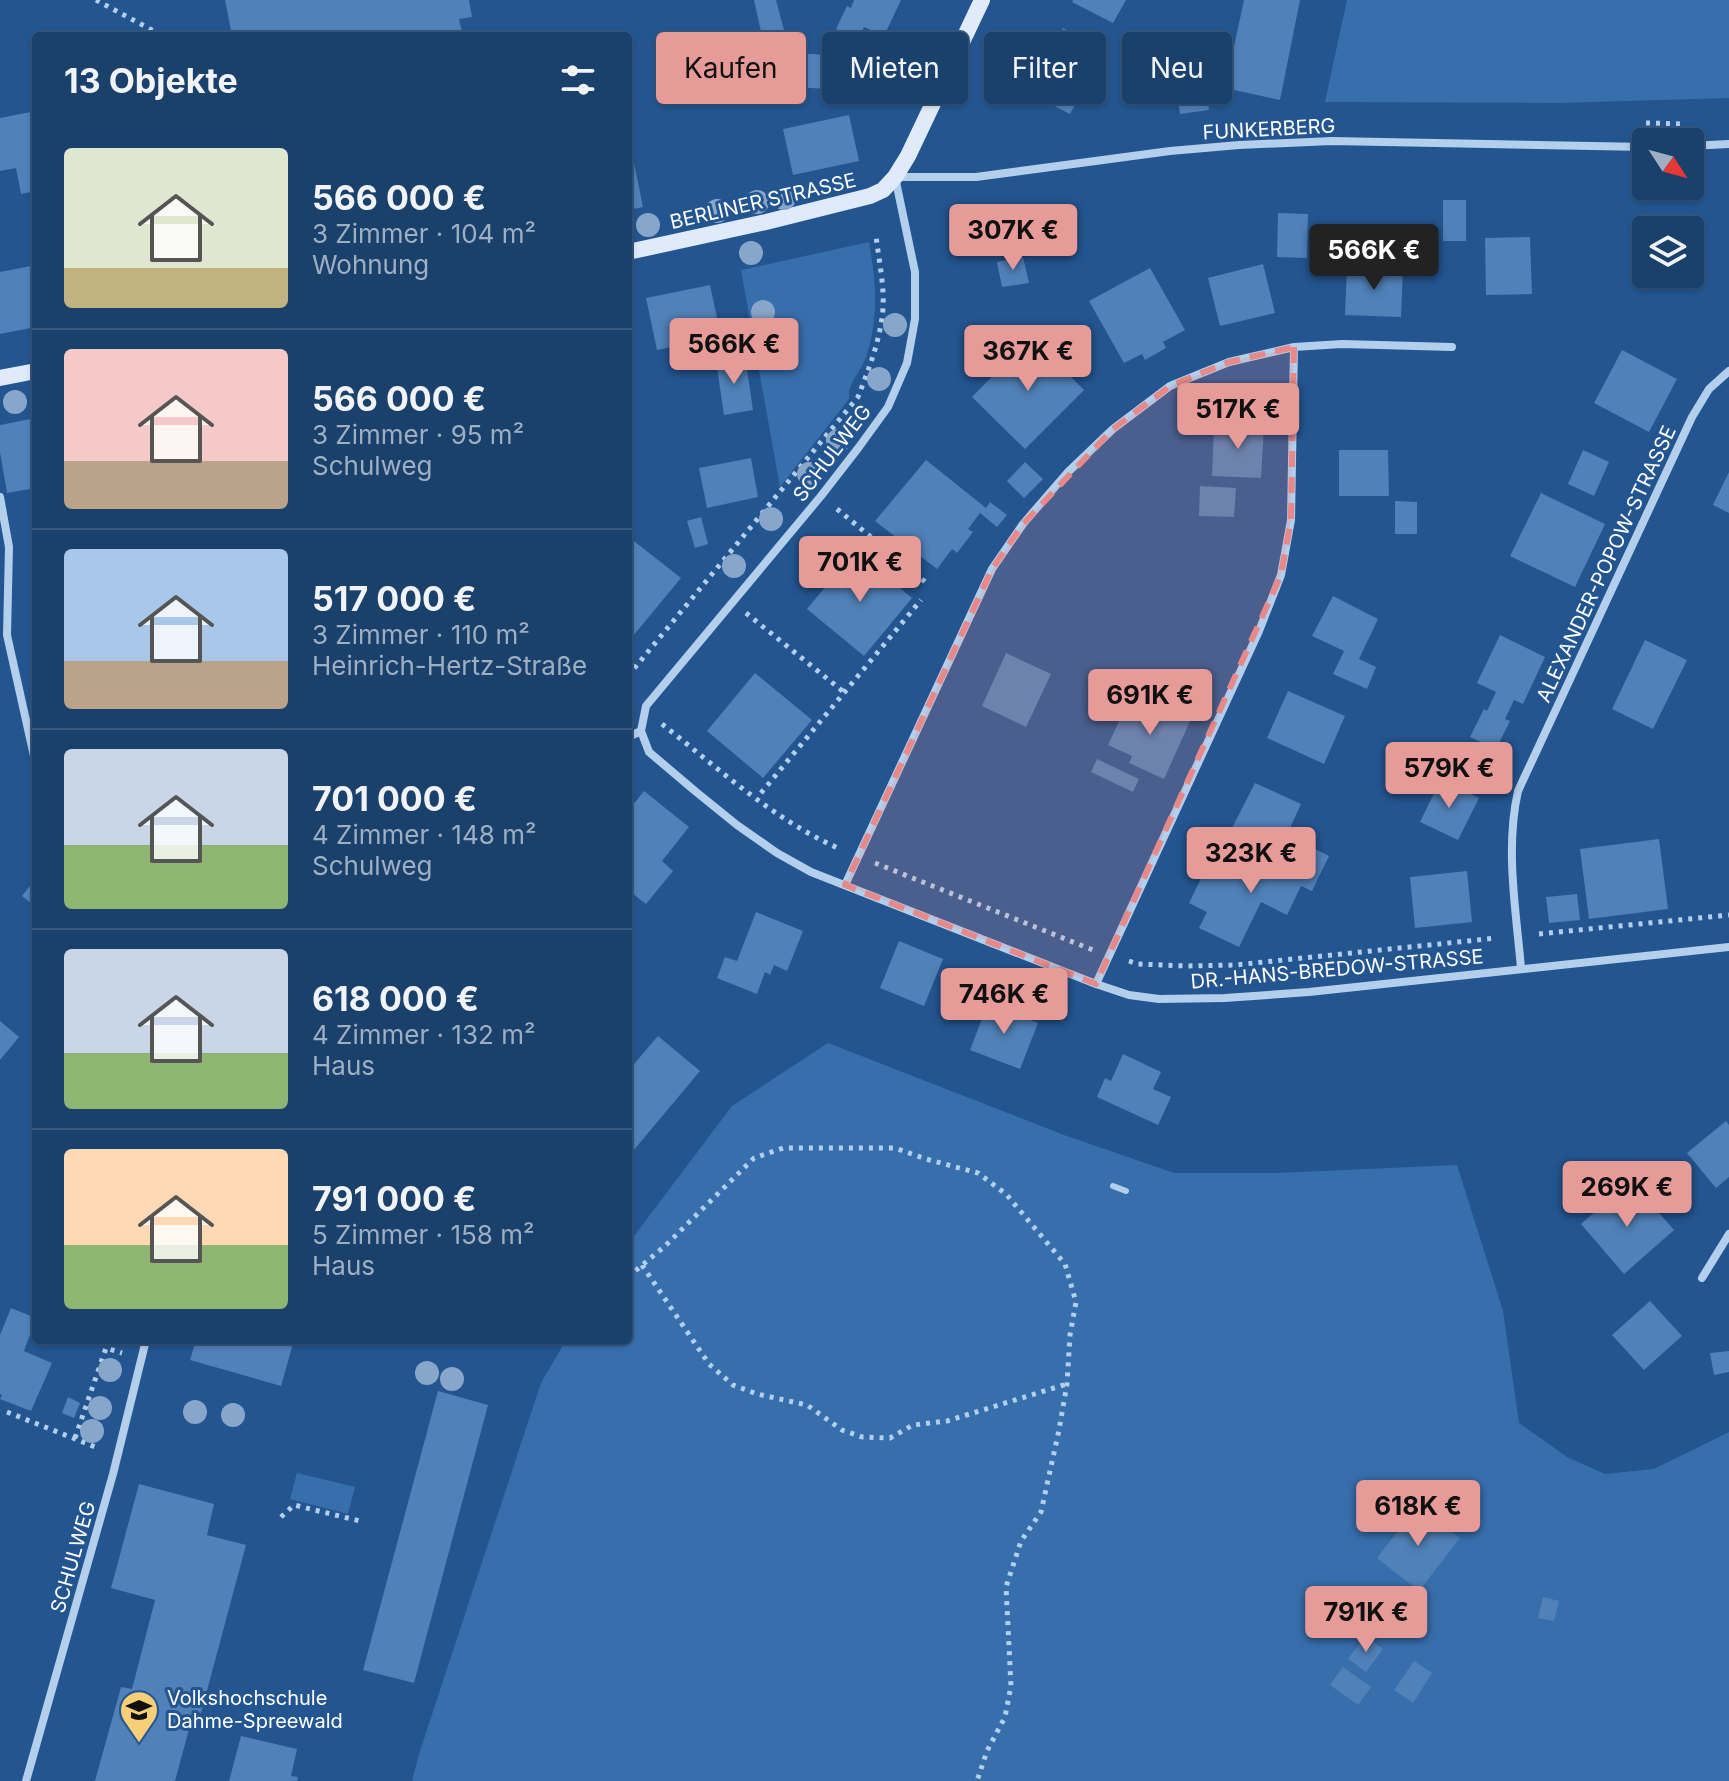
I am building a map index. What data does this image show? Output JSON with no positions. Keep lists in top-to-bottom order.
{
  "streets": {
    "street": [
      "FUNKERBERG",
      "BERLINER STRASSE",
      "SCHULWEG",
      "ALEXANDER-POPOW-STRASSE",
      "DR.-HANS-BREDOW-STRASSE"
    ]
  },
  "crossings": [
    ["FUNKERBERG", "BERLINER STRASSE"],
    ["FUNKERBERG", "SCHULWEG"],
    ["BERLINER STRASSE", "SCHULWEG"],
    ["SCHULWEG", "DR.-HANS-BREDOW-STRASSE"],
    ["ALEXANDER-POPOW-STRASSE", "DR.-HANS-BREDOW-STRASSE"]
  ],
  "places": {
    "school or university": ["Volkshochschule Dahme-Spreewald"]
  },
  "north": "bottom right",
  "page": {
    "chip": [
      "Kaufen",
      "Mieten",
      "Filter",
      "Neu"
    ],
    "heading": "13 Objekte",
    "list": [
      {
        "name": "566 000 €",
        "note": "3 Zimmer · 104 m² · Wohnung"
      },
      {
        "name": "566 000 €",
        "note": "3 Zimmer · 95 m² · Schulweg"
      },
      {
        "name": "517 000 €",
        "note": "3 Zimmer · 110 m² · Heinrich-Hertz-Straße"
      },
      {
        "name": "701 000 €",
        "note": "4 Zimmer · 148 m² · Schulweg"
      },
      {
        "name": "618 000 €",
        "note": "4 Zimmer · 132 m² · Haus"
      },
      {
        "name": "791 000 €",
        "note": "5 Zimmer · 158 m² · Haus"
      }
    ],
    "price": [
      "307K €",
      "566K €",
      "566K €",
      "367K €",
      "517K €",
      "701K €",
      "691K €",
      "579K €",
      "323K €",
      "746K €",
      "269K €",
      "618K €",
      "791K €"
    ]
  }
}
